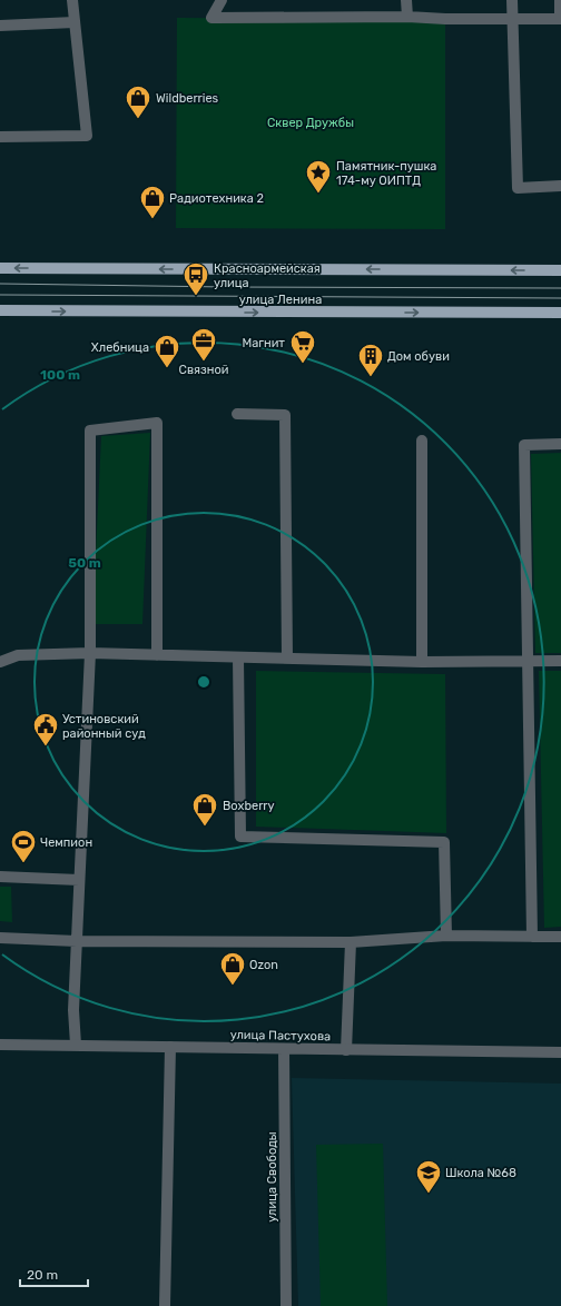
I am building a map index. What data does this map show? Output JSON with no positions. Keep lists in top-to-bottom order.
{
  "streets": {
    "main road": ["улица Ленина"],
    "street": ["улица Пастухова", "улица Свободы"]
  },
  "crossings": [
    ["улица Пастухова", "улица Свободы"]
  ],
  "parks": ["Сквер Дружбы"],
  "places": {
    "shop": [
      "Wildberries",
      "Радиотехника 2",
      "Хлебница",
      "Boxberry",
      "Ozon"
    ],
    "place": ["Памятник-пушка 174-му ОИПТД"],
    "bus stop": ["Красноармейская улица"],
    "office": ["Связной"],
    "supermarket": ["Магнит"],
    "building": ["Дом обуви"],
    "public building": ["Устиновский районный суд"],
    "sports": ["Чемпион"],
    "school or university": ["Школа №68"]
  },
  "scale_bar": "20 m",
  "rings": ["100 m", "50 m"]
}
